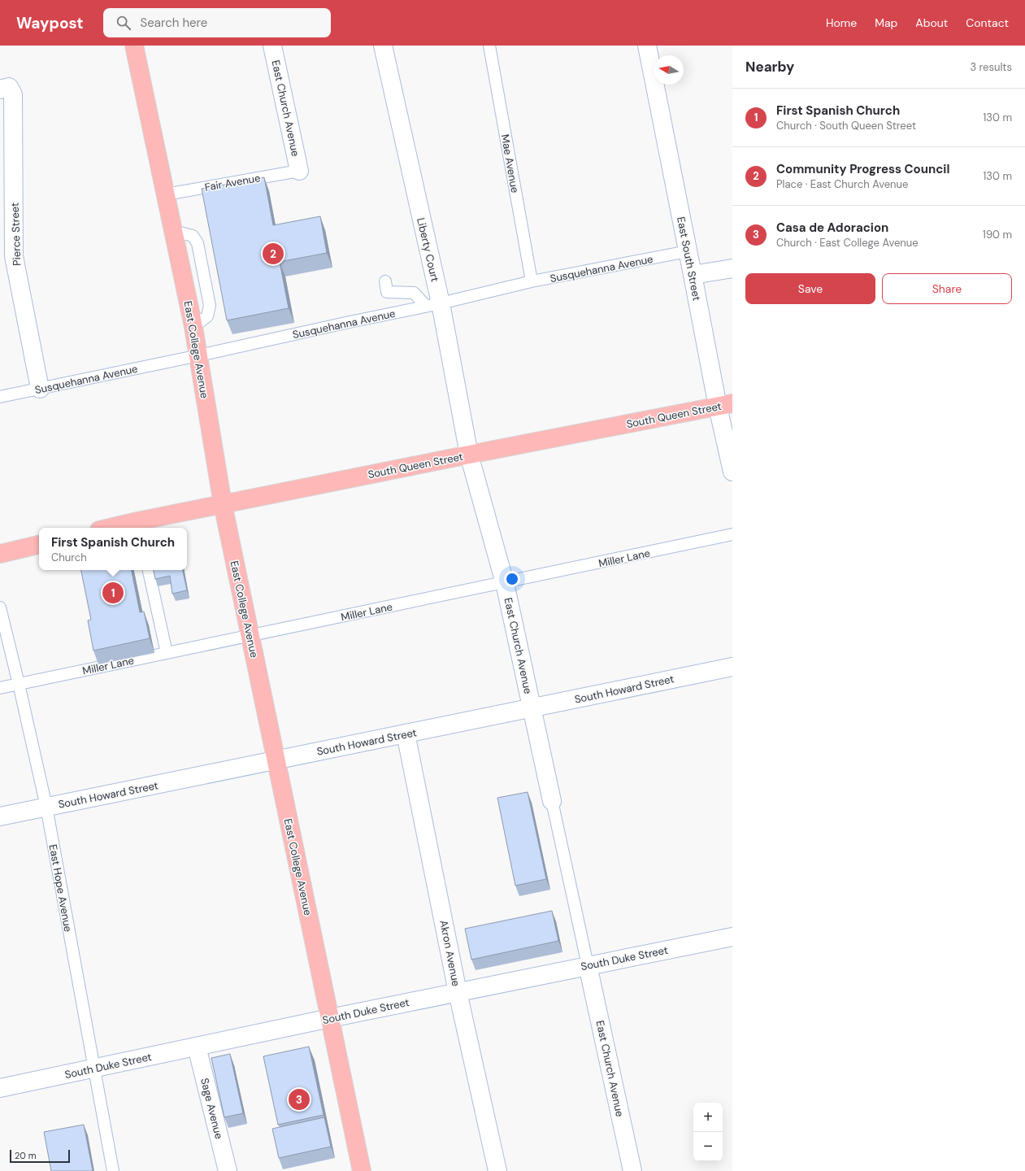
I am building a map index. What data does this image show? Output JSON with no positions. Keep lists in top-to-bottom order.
{
  "streets": {
    "main road": ["East College Avenue", "South Queen Street"],
    "street": [
      "East Church Avenue",
      "Pierce Street",
      "Liberty Court",
      "East South Street",
      "South Howard Street",
      "Akron Avenue",
      "South Duke Street",
      "Sage Avenue"
    ],
    "lane": [
      "Mae Avenue",
      "Fair Avenue",
      "Susquehanna Avenue",
      "Miller Lane",
      "East Hope Avenue"
    ]
  },
  "crossings": [
    ["East Church Avenue", "Fair Avenue"],
    ["East Church Avenue", "Liberty Court"],
    ["East Church Avenue", "South Queen Street"],
    ["East Church Avenue", "Miller Lane"],
    ["East Church Avenue", "South Howard Street"],
    ["East Church Avenue", "South Duke Street"],
    ["Mae Avenue", "Susquehanna Avenue"],
    ["Fair Avenue", "East College Avenue"],
    ["Pierce Street", "Susquehanna Avenue"],
    ["Liberty Court", "Susquehanna Avenue"],
    ["Liberty Court", "South Queen Street"],
    ["East South Street", "Susquehanna Avenue"],
    ["East South Street", "South Queen Street"],
    ["Susquehanna Avenue", "East College Avenue"],
    ["East College Avenue", "South Queen Street"],
    ["East College Avenue", "Miller Lane"],
    ["East College Avenue", "South Howard Street"],
    ["East College Avenue", "South Duke Street"],
    ["Miller Lane", "East Hope Avenue"],
    ["South Howard Street", "East Hope Avenue"],
    ["South Howard Street", "Akron Avenue"],
    ["East Hope Avenue", "South Duke Street"],
    ["Akron Avenue", "South Duke Street"],
    ["South Duke Street", "Sage Avenue"]
  ],
  "scale_bar": "20 m",
  "north": "left",
  "page": {
    "header": "Waypost",
    "search": "Search here",
    "nav": [
      "Home",
      "Map",
      "About",
      "Contact"
    ],
    "heading": ["Nearby", "3 results"],
    "list": [
      {
        "mark": "1",
        "name": "First Spanish Church",
        "note": "Church · South Queen Street",
        "value": "130 m"
      },
      {
        "mark": "2",
        "name": "Community Progress Council",
        "note": "Place · East Church Avenue",
        "value": "130 m"
      },
      {
        "mark": "3",
        "name": "Casa de Adoracion",
        "note": "Church · East College Avenue",
        "value": "190 m"
      }
    ],
    "pins": ["2", "1", "3"],
    "buttons": ["Save", "Share"],
    "popup": ["First Spanish Church", "Church"],
    "map_buttons": ["+", "−"],
    "scale": "20 m"
  }
}
